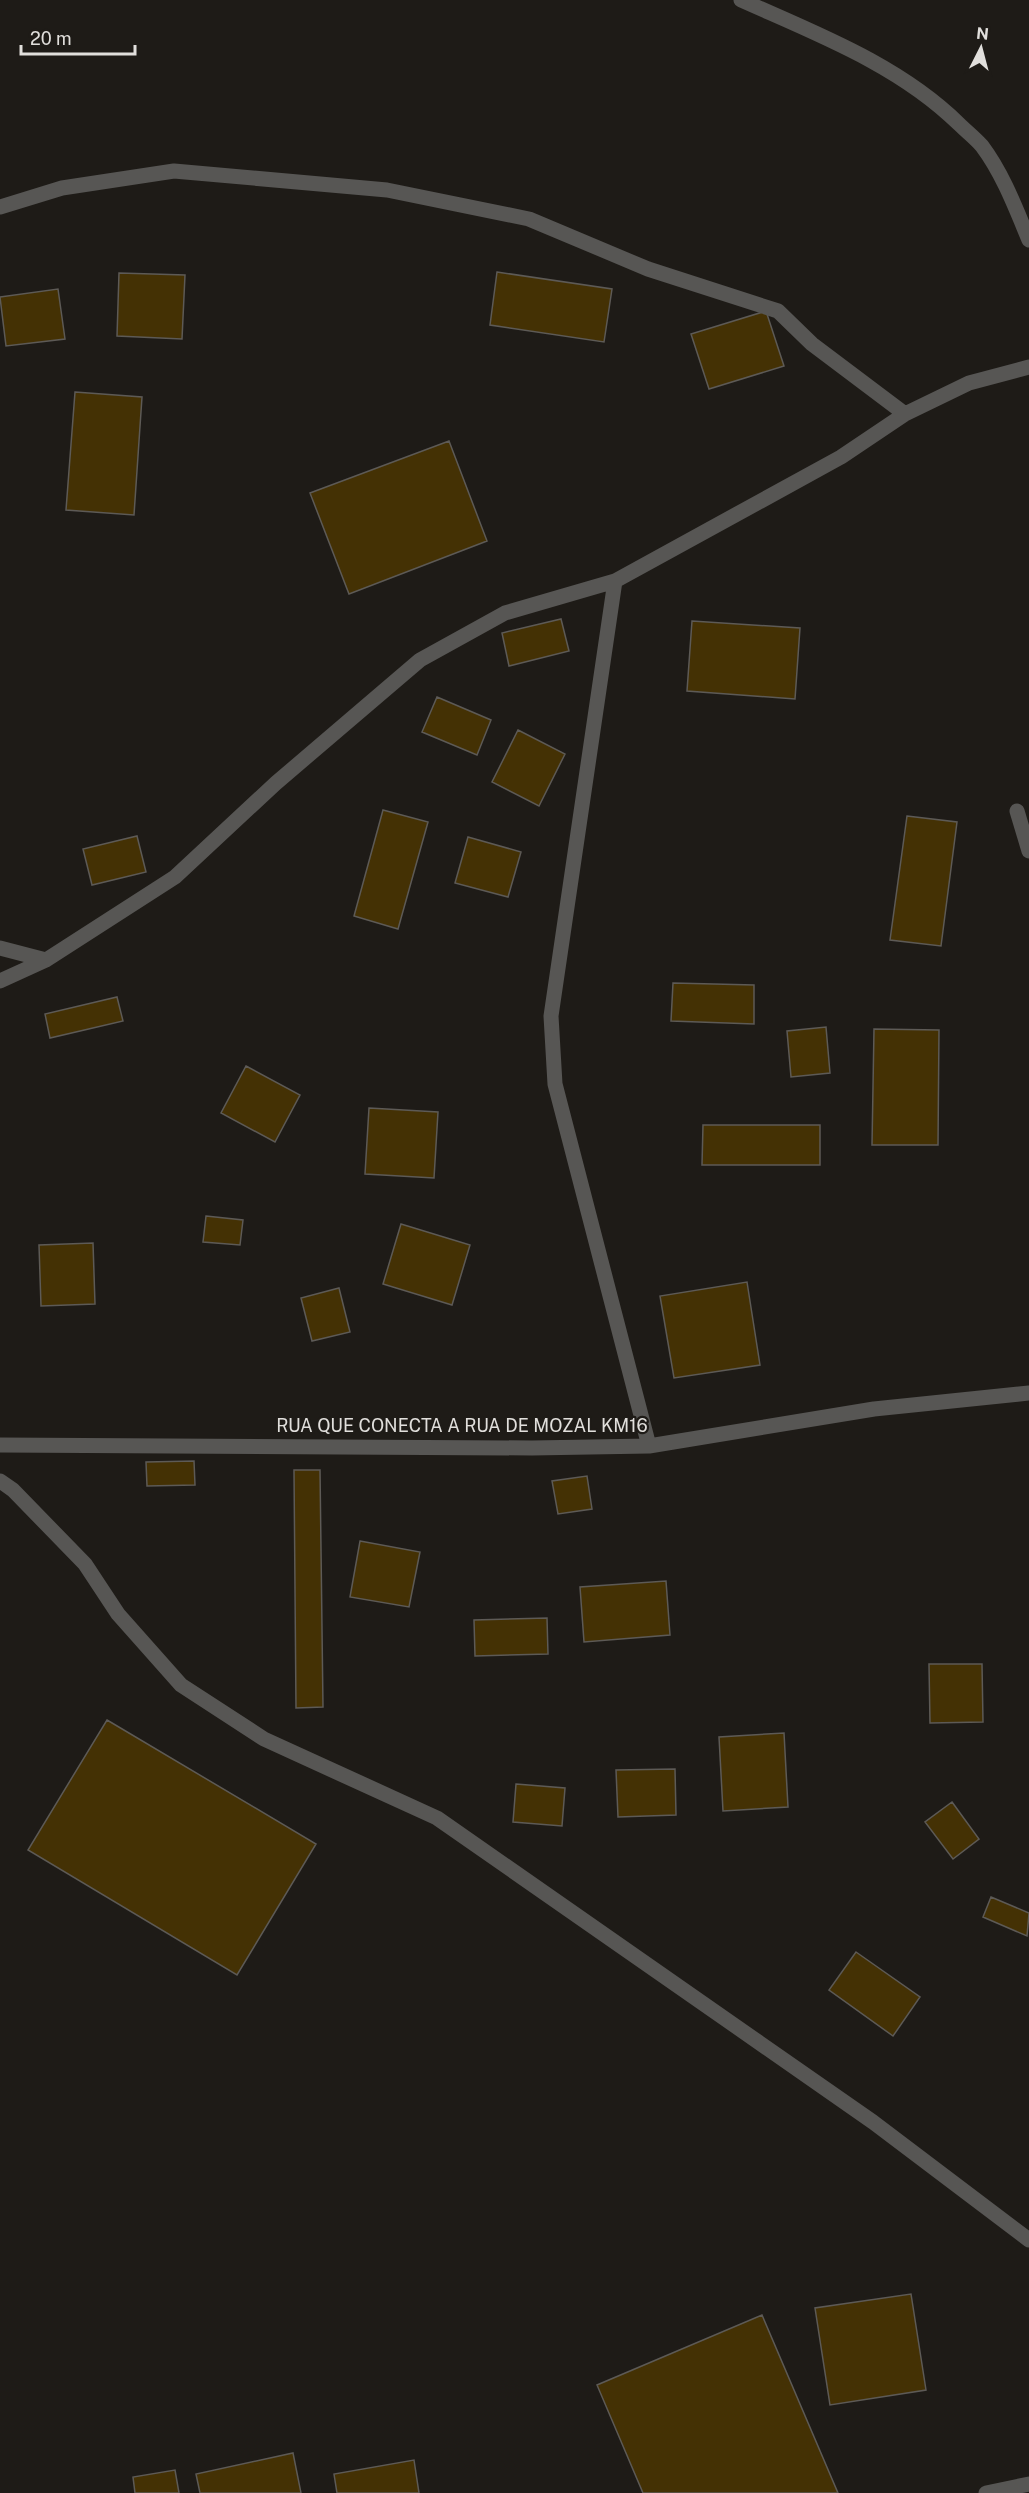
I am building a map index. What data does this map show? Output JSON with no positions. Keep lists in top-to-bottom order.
{
  "streets": {
    "street": ["RUA QUE CONECTA A RUA DE MOZAL KM16"]
  },
  "scale_bar": "20 m",
  "north": "top"
}
